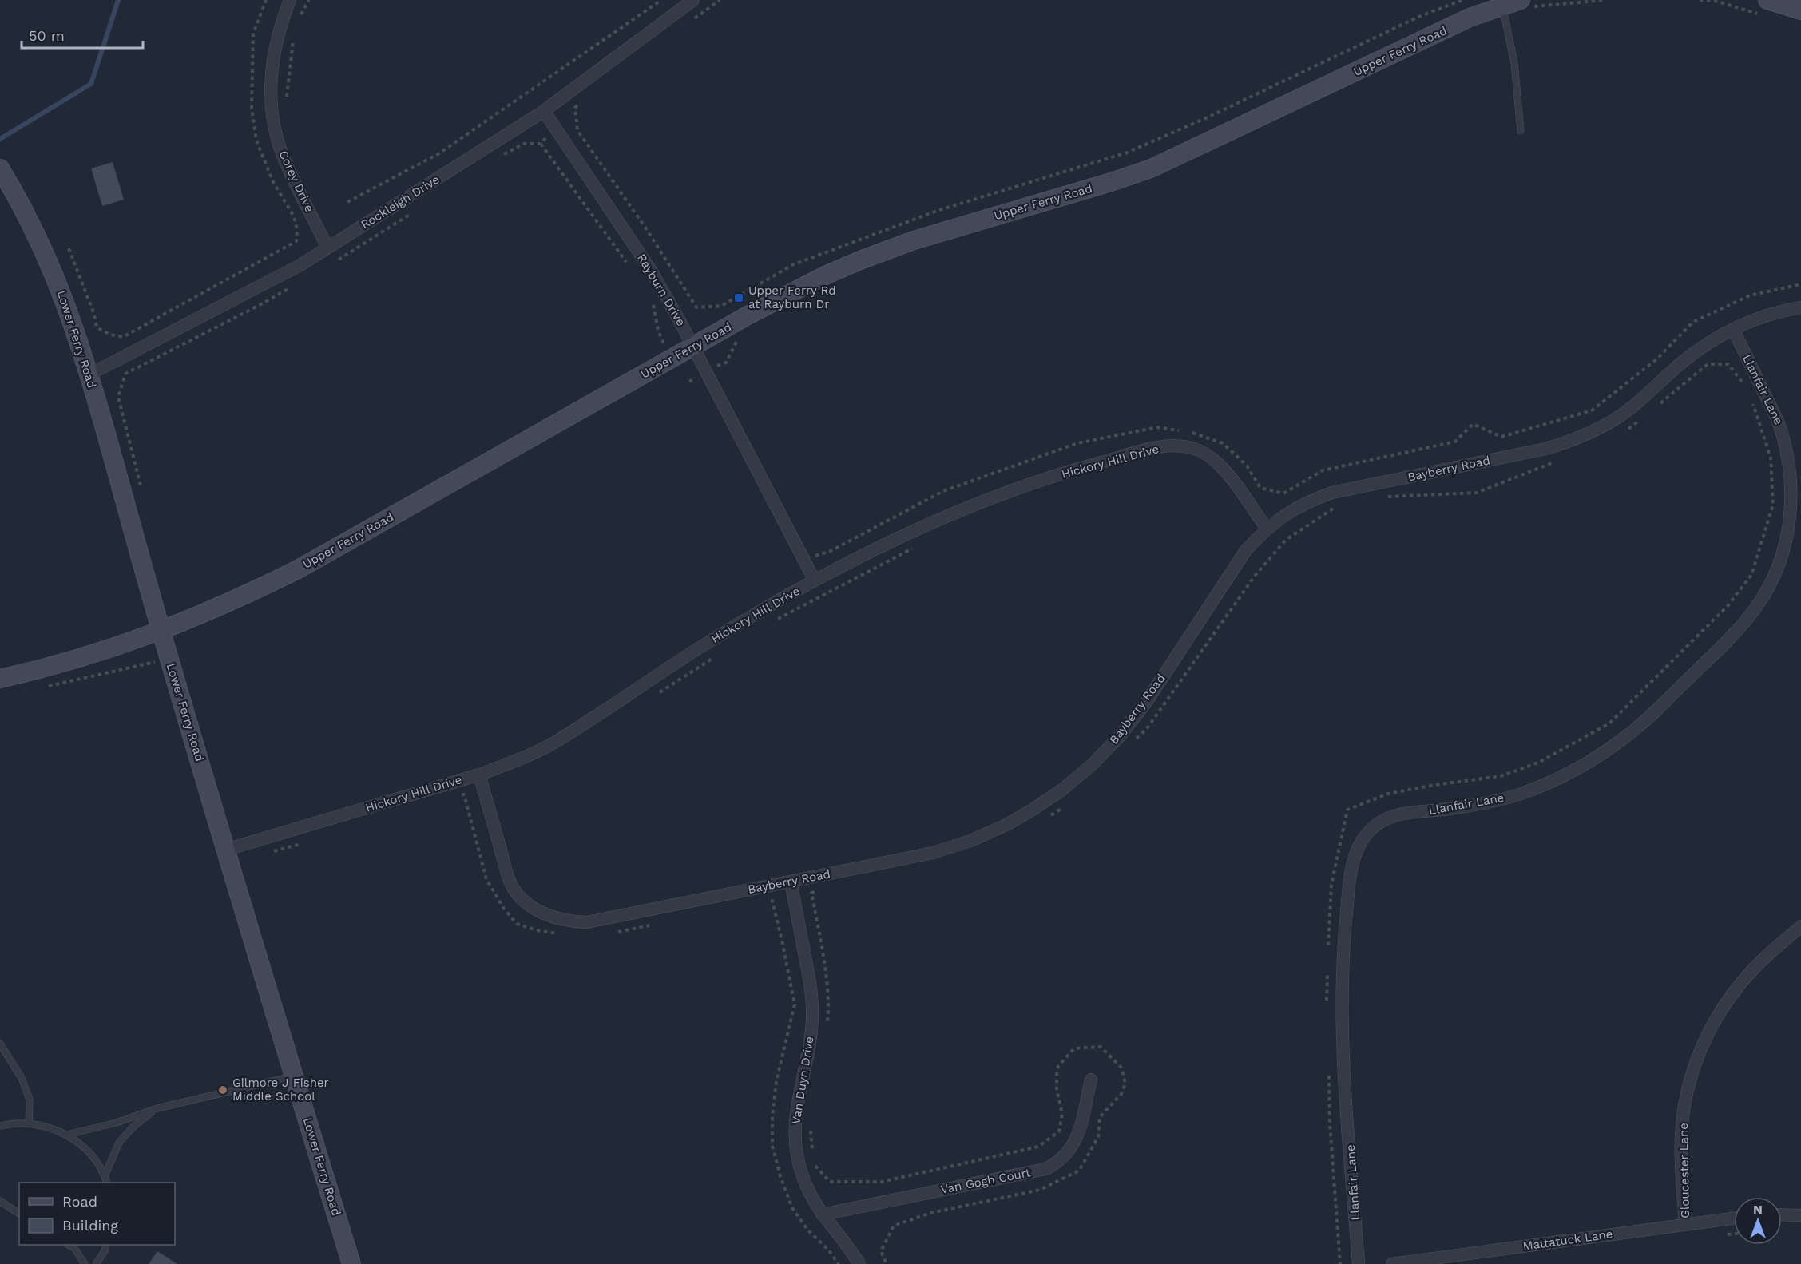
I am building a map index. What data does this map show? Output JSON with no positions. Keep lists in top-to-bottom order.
{
  "streets": {
    "main road": ["Upper Ferry Road", "Lower Ferry Road"],
    "street": [
      "Corey Drive",
      "Rockleigh Drive",
      "Rayburn Drive",
      "Llanfair Lane",
      "Hickory Hill Drive",
      "Bayberry Road",
      "Van Duyn Drive",
      "Gloucester Lane",
      "Van Gogh Court",
      "Mattatuck Lane"
    ]
  },
  "crossings": [
    ["Upper Ferry Road", "Rayburn Drive"],
    ["Upper Ferry Road", "Lower Ferry Road"],
    ["Corey Drive", "Rockleigh Drive"],
    ["Rockleigh Drive", "Rayburn Drive"],
    ["Rockleigh Drive", "Lower Ferry Road"],
    ["Rayburn Drive", "Hickory Hill Drive"],
    ["Lower Ferry Road", "Hickory Hill Drive"],
    ["Llanfair Lane", "Bayberry Road"],
    ["Hickory Hill Drive", "Bayberry Road"],
    ["Bayberry Road", "Van Duyn Drive"],
    ["Van Duyn Drive", "Van Gogh Court"],
    ["Gloucester Lane", "Mattatuck Lane"]
  ],
  "places": {
    "transit": ["Upper Ferry Rd at Rayburn Dr"],
    "other": ["Gilmore J Fisher Middle School"]
  },
  "legend": ["Road", "Building"],
  "scale_bar": "50 m",
  "north": "top"
}
